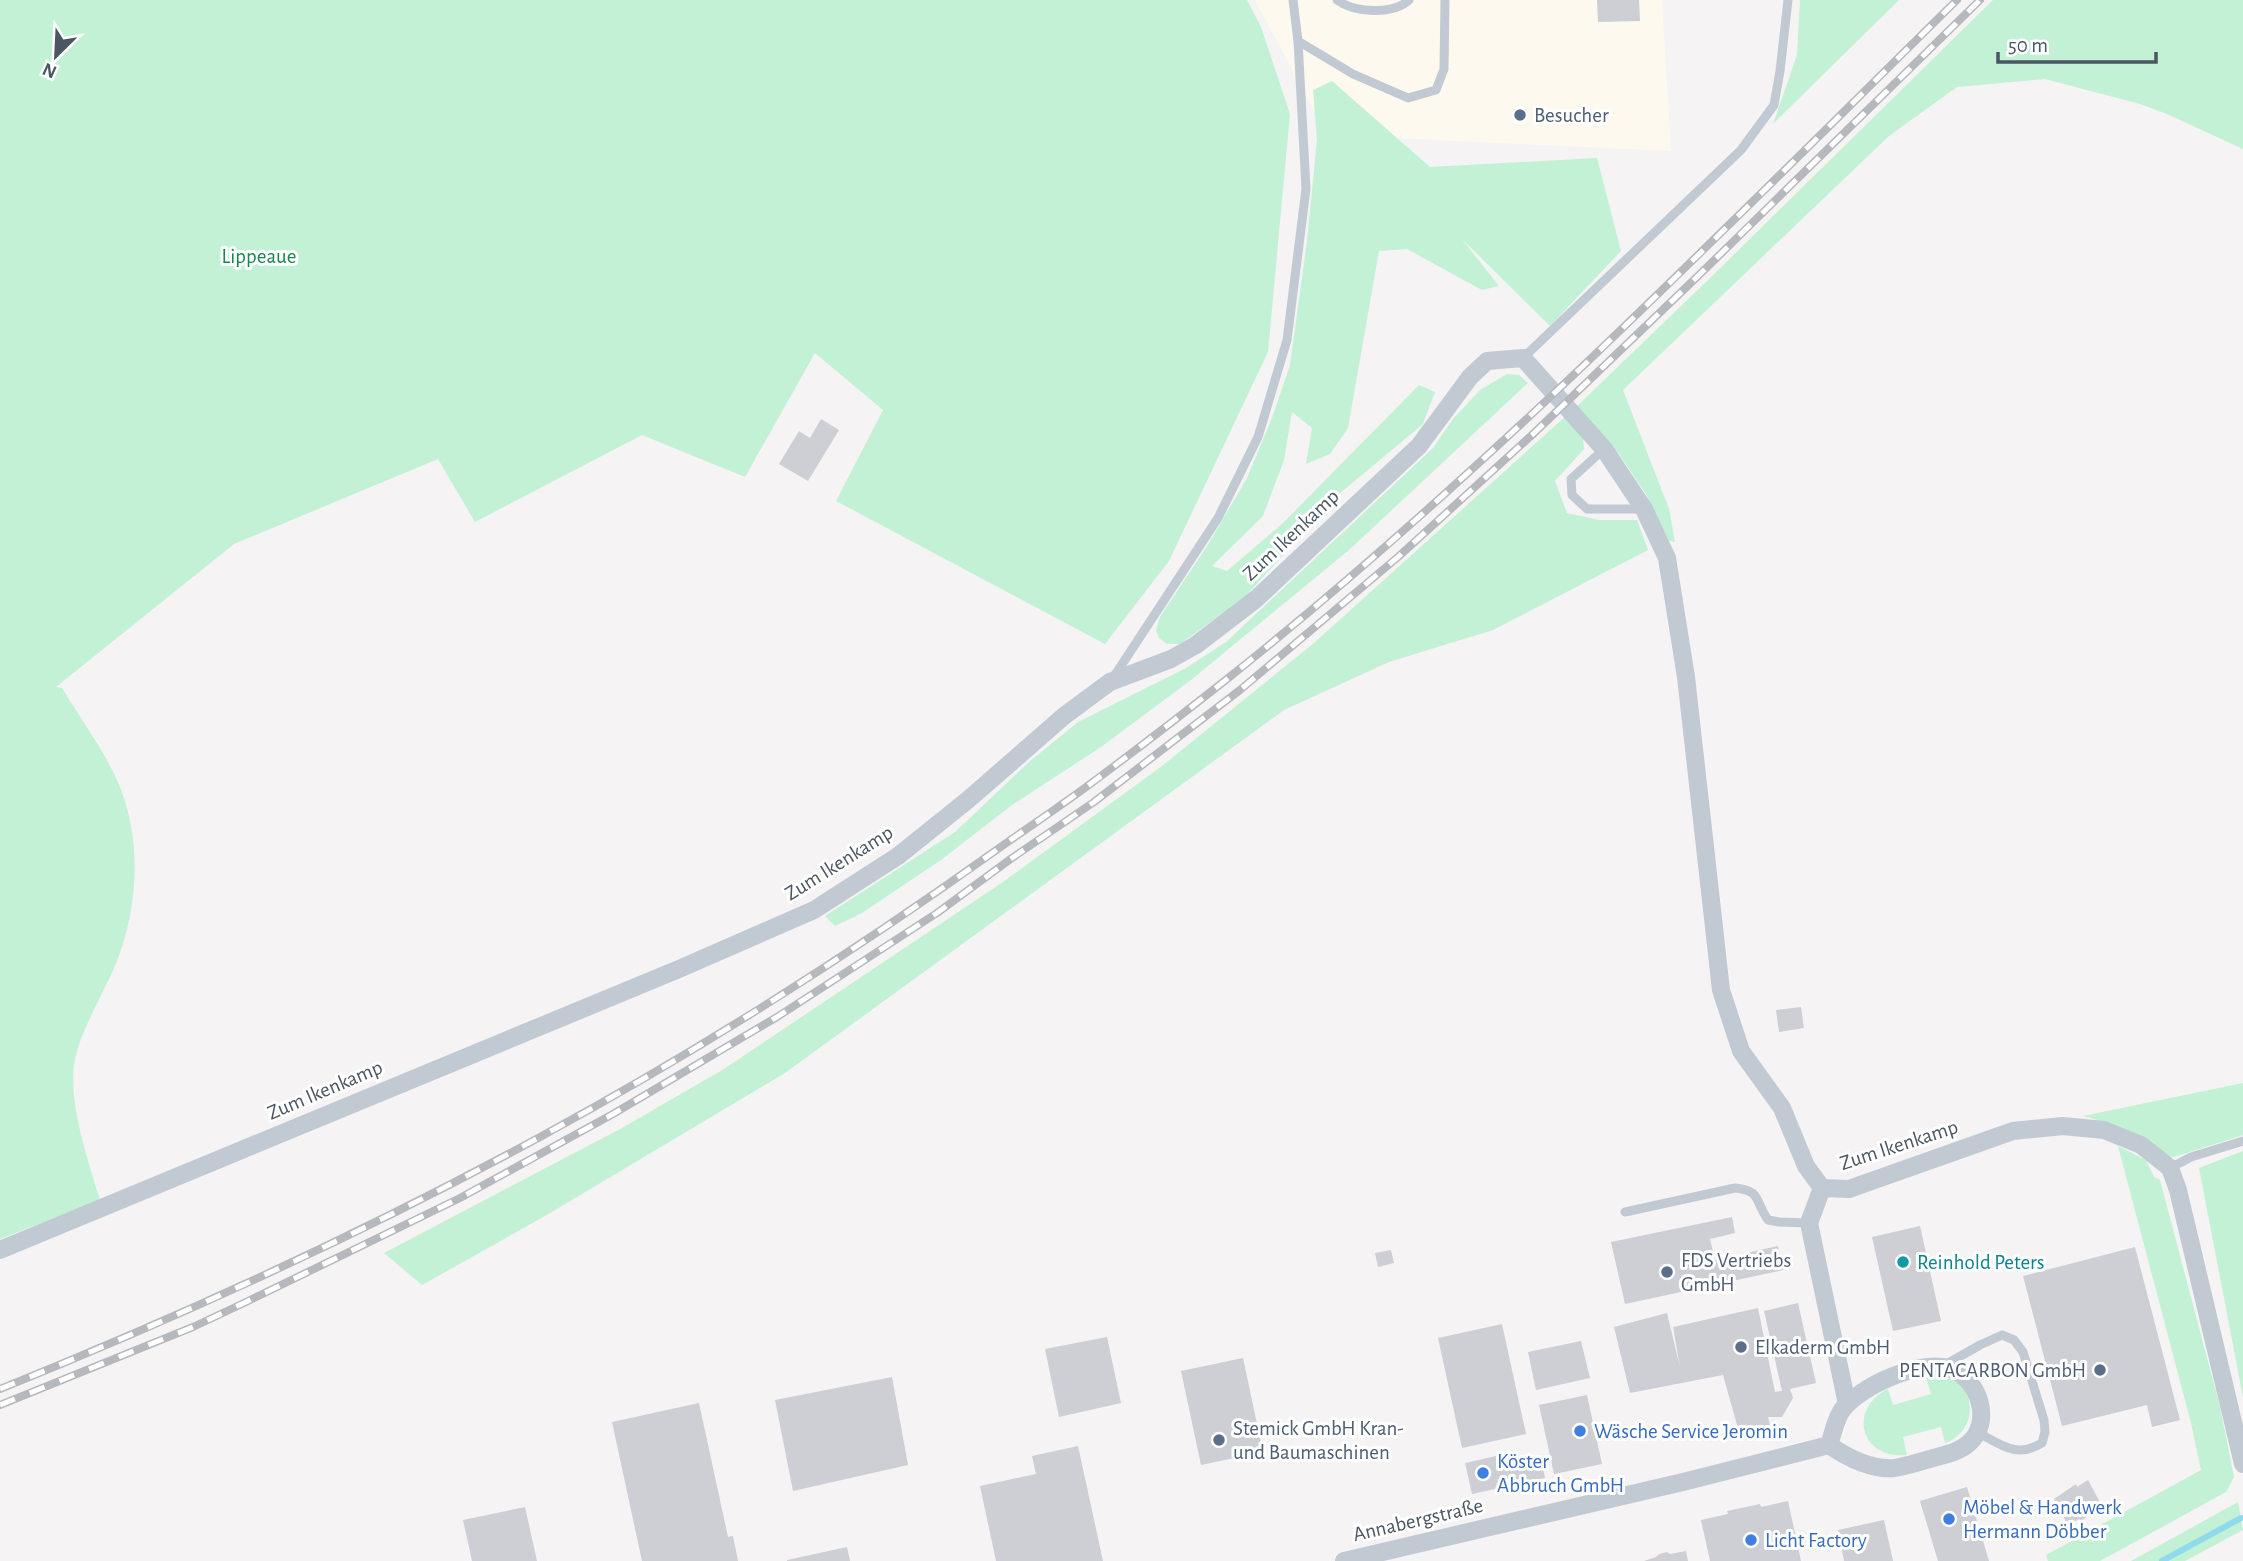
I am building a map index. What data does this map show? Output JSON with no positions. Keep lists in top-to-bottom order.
{
  "streets": {
    "street": ["Zum Ikenkamp", "Annabergstraße"]
  },
  "parks": ["Lippeaue"],
  "places": [
    "Besucher",
    "Reinhold Peters",
    "FDS Vertriebs GmbH",
    "Elkaderm GmbH",
    "PENTACARBON GmbH",
    "Wäsche Service Jeromin",
    "Stemick GmbH Kran- und Baumaschinen",
    "Köster Abbruch GmbH",
    "Möbel & Handwerk Hermann Döbber",
    "Licht Factory"
  ],
  "scale_bar": "50 m",
  "north": "bottom left"
}
